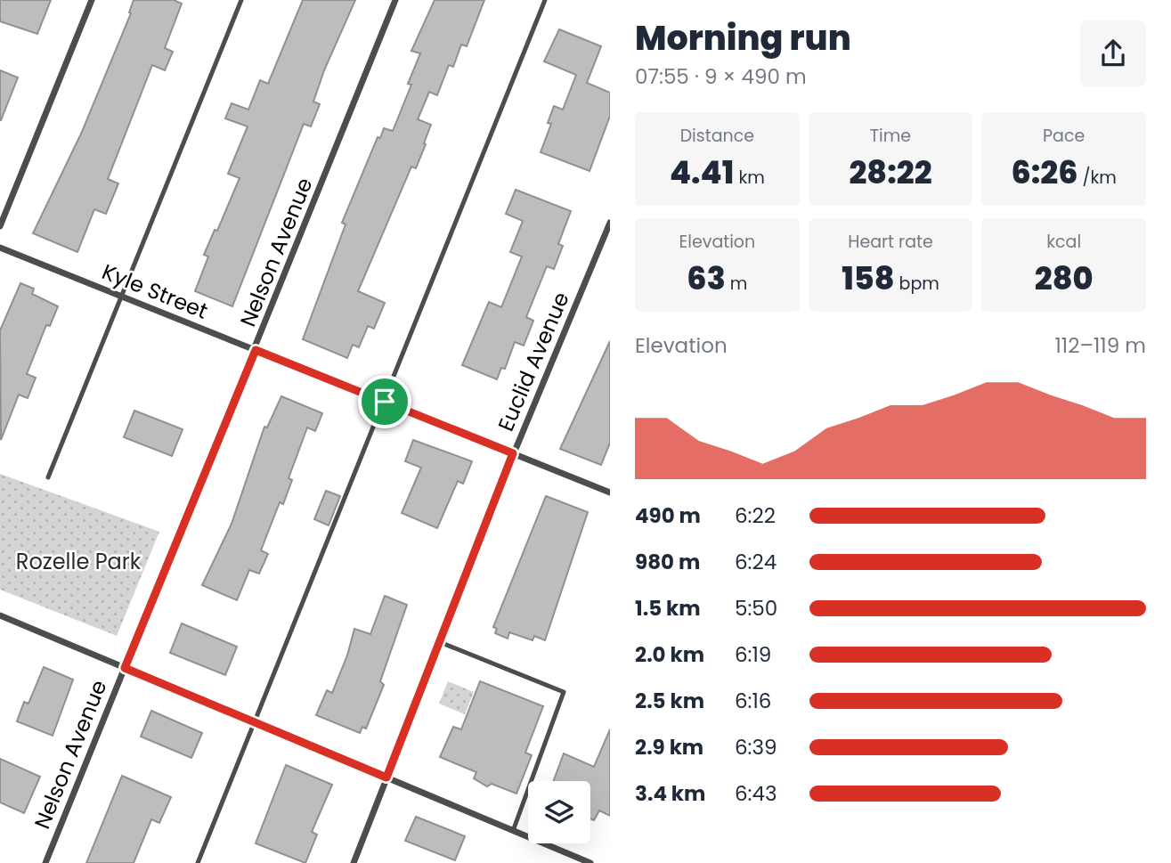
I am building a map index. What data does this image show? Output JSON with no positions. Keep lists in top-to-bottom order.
{
  "streets": {
    "street": ["Nelson Avenue", "Kyle Street", "Euclid Avenue"]
  },
  "crossings": [
    ["Nelson Avenue", "Kyle Street"],
    ["Kyle Street", "Euclid Avenue"]
  ],
  "parks": ["Rozelle Park"],
  "page": {
    "heading": ["Morning run", "07:55 · 9 × 490 m"],
    "stats": [
      ["Distance", "4.41 km"],
      ["Time", "28:22"],
      ["Pace", "6:26 /km"],
      ["Elevation", "63 m"],
      ["Heart rate", "158 bpm"],
      ["kcal", "280"]
    ],
    "chart": ["Elevation", "112–119 m"],
    "list": [
      {
        "name": "490 m",
        "note": "6:22"
      },
      {
        "name": "980 m",
        "note": "6:24"
      },
      {
        "name": "1.5 km",
        "note": "5:50"
      },
      {
        "name": "2.0 km",
        "note": "6:19"
      },
      {
        "name": "2.5 km",
        "note": "6:16"
      },
      {
        "name": "2.9 km",
        "note": "6:39"
      },
      {
        "name": "3.4 km",
        "note": "6:43"
      }
    ]
  }
}
